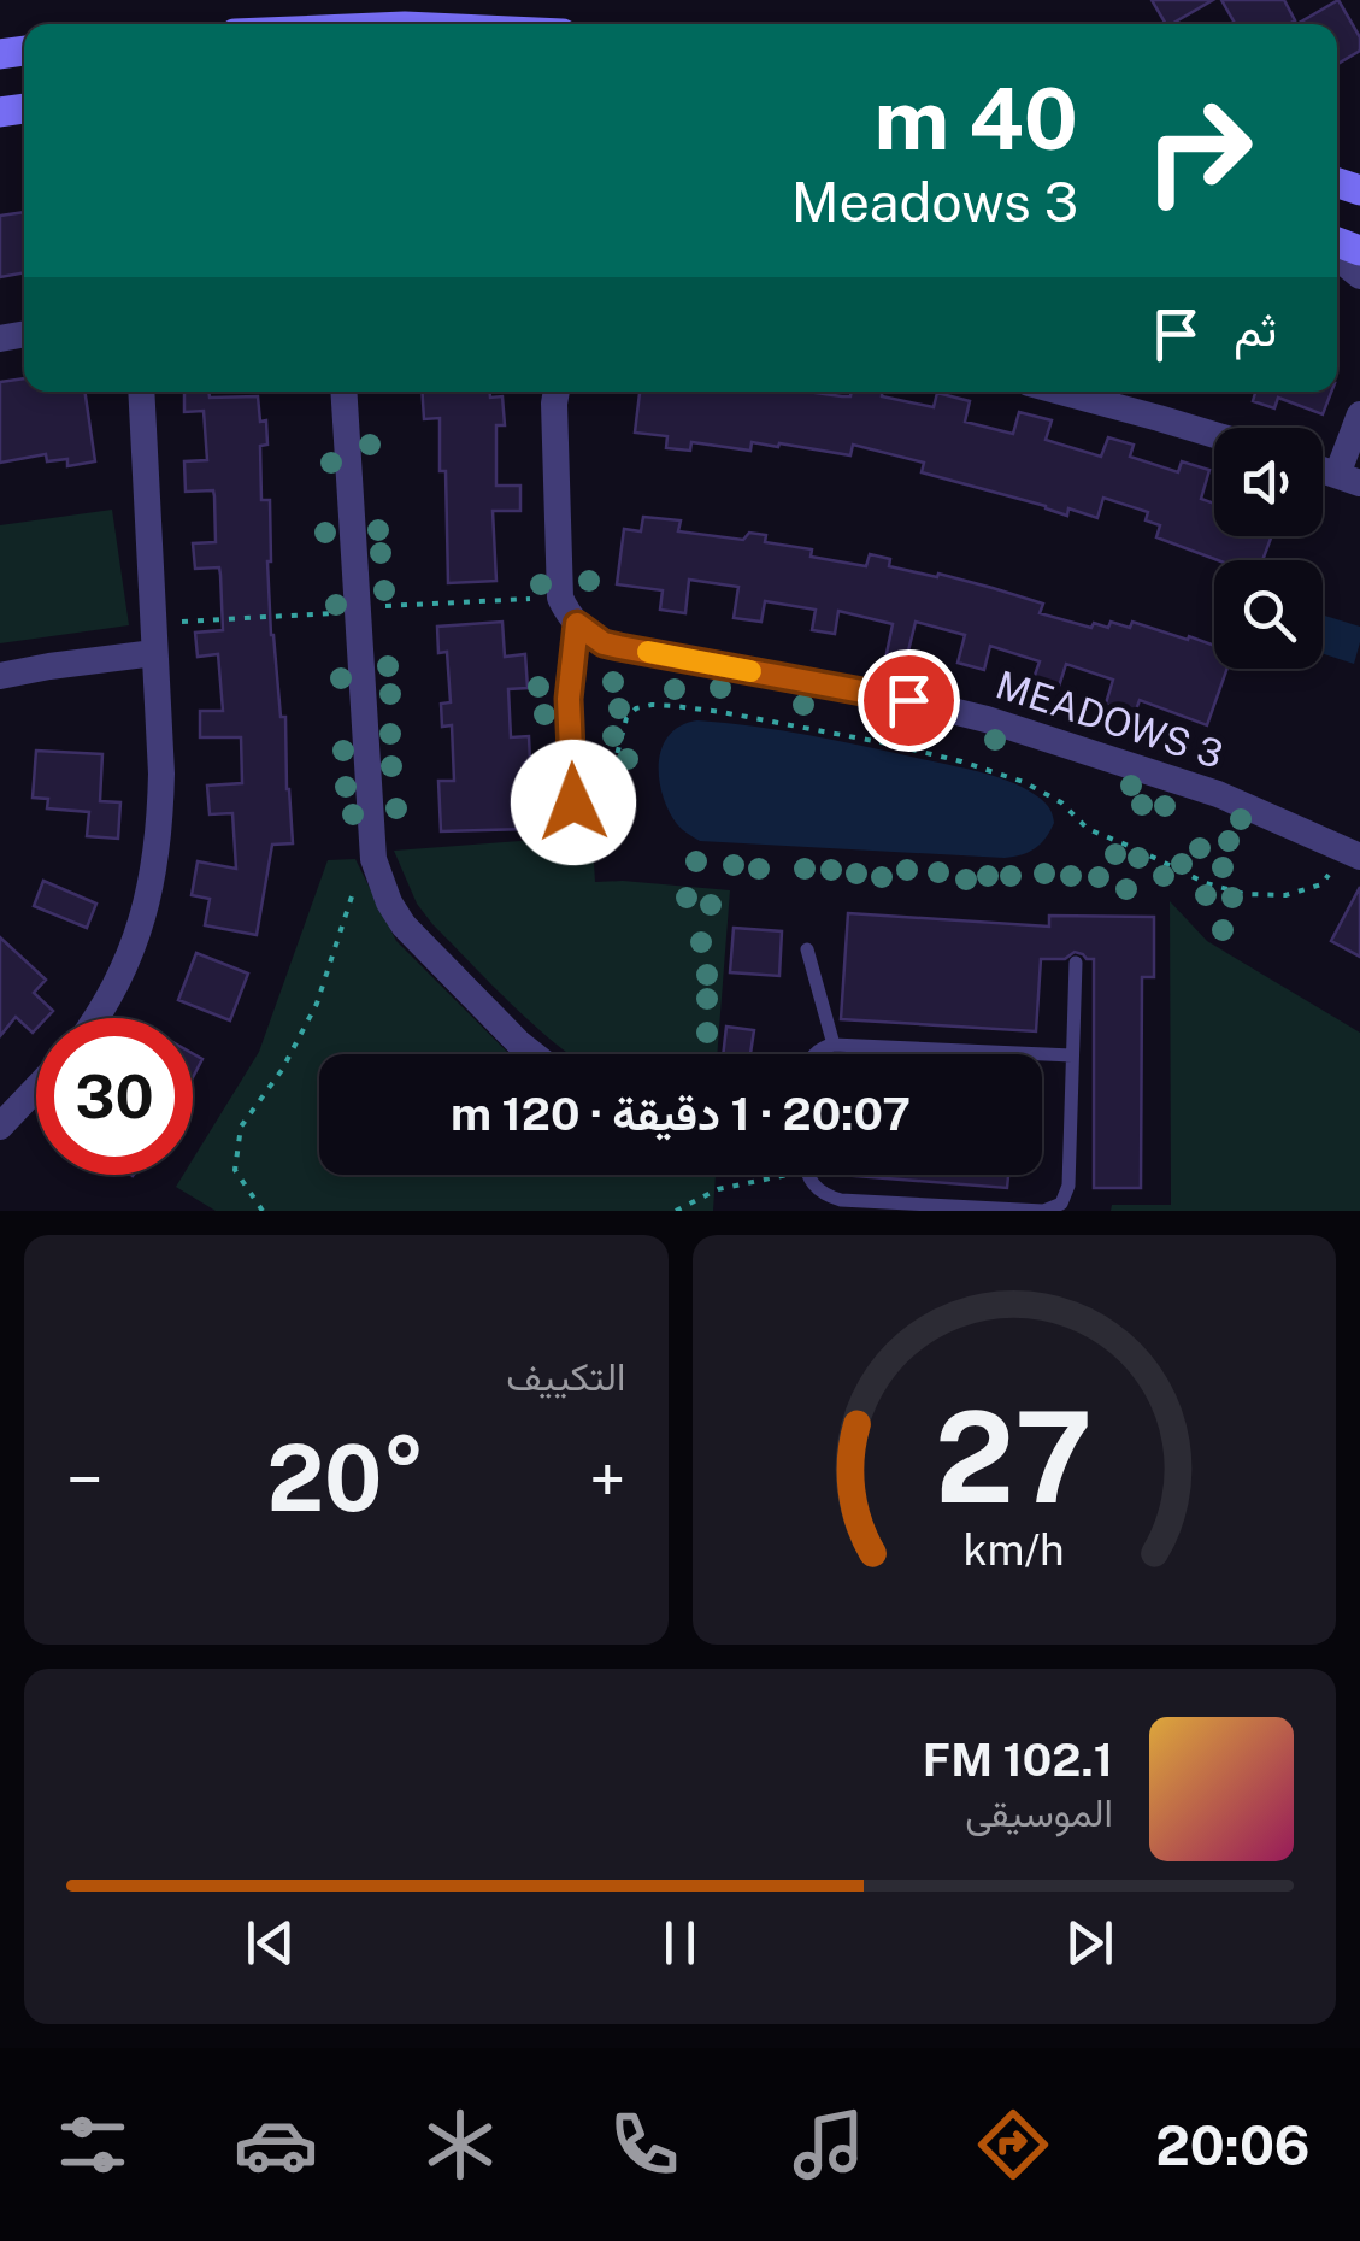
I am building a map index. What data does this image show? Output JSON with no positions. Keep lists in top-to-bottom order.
{
  "streets": {
    "street": ["MEADOWS 3"]
  },
  "page": {
    "turn": ["40 m", "Meadows 3"],
    "then": "ثم",
    "limit": "30",
    "trip": "20:07 · 1 دقيقة · 120 m",
    "tile": "التكييف",
    "heat": ["−", "20°", "+"],
    "song": ["102.1 FM", "الموسيقى"],
    "tabs": "20:06",
    "gauge": ["27", "km/h"]
  }
}
